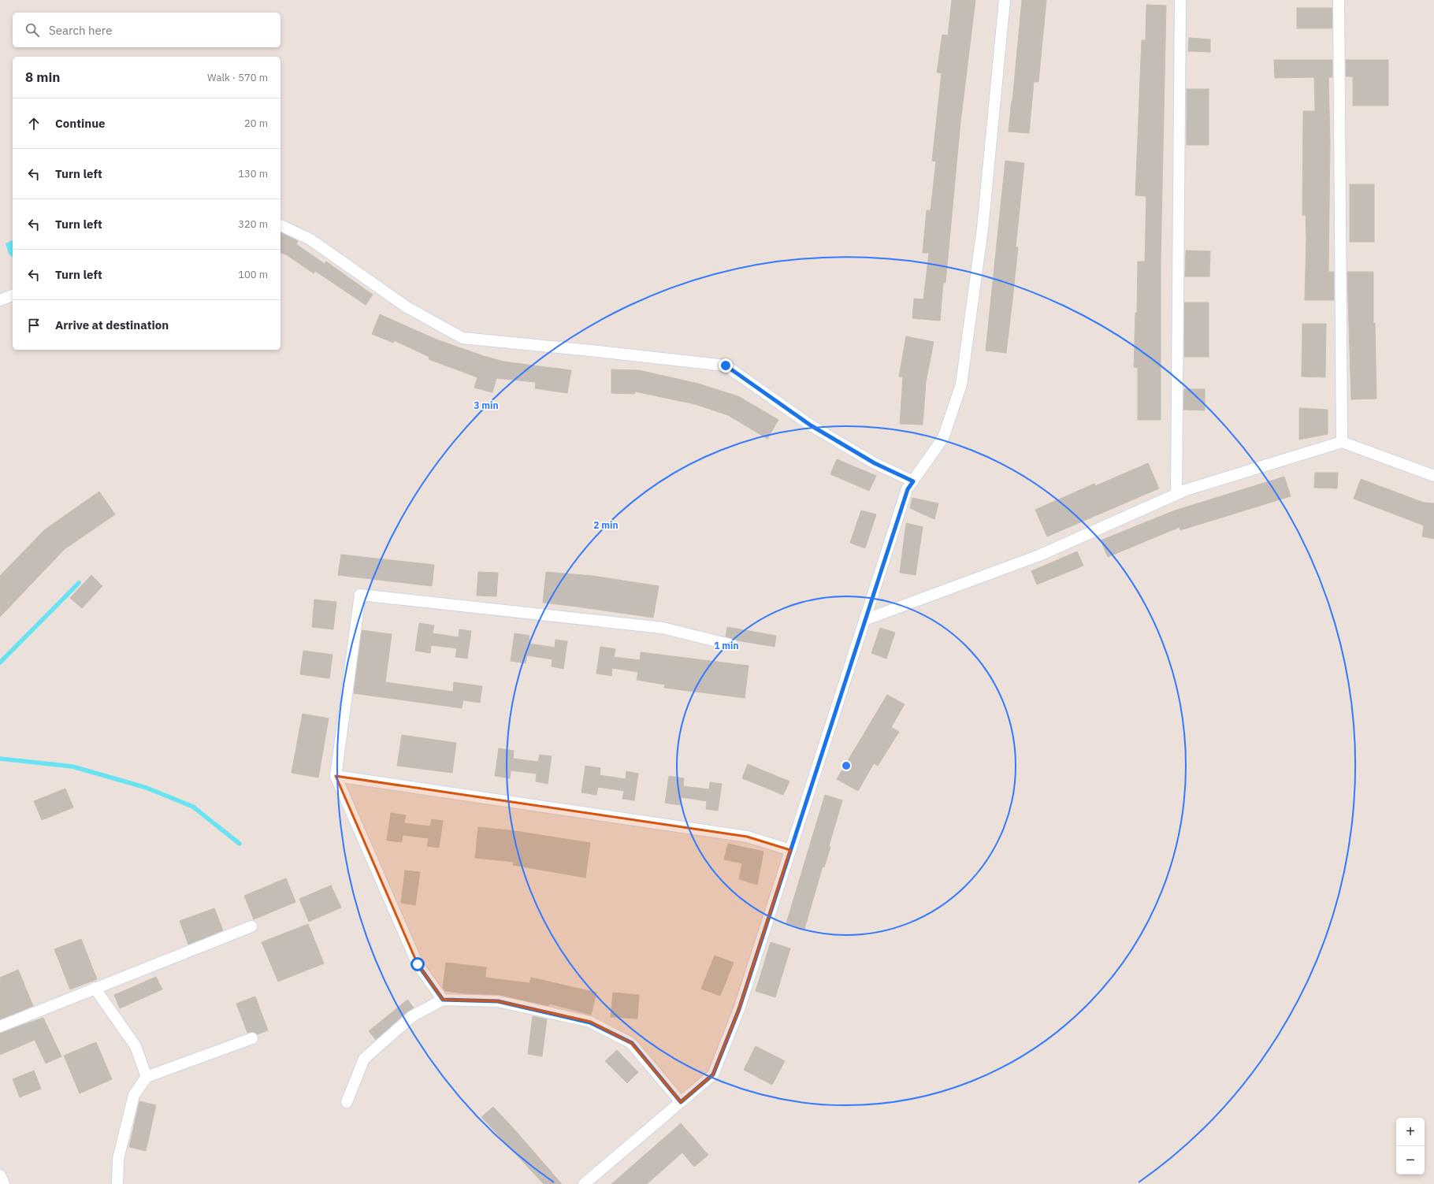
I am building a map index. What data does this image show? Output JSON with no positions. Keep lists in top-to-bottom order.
{
  "page": {
    "search": "Search here",
    "heading": ["8 min", "Walk · 570 m"],
    "list": [
      ["Continue", "20 m"],
      ["Turn left", "130 m"],
      ["Turn left", "320 m"],
      ["Turn left", "100 m"],
      "Arrive at destination"
    ],
    "map_buttons": ["+", "−"]
  },
  "rings": ["3 min", "2 min", "1 min"]
}
